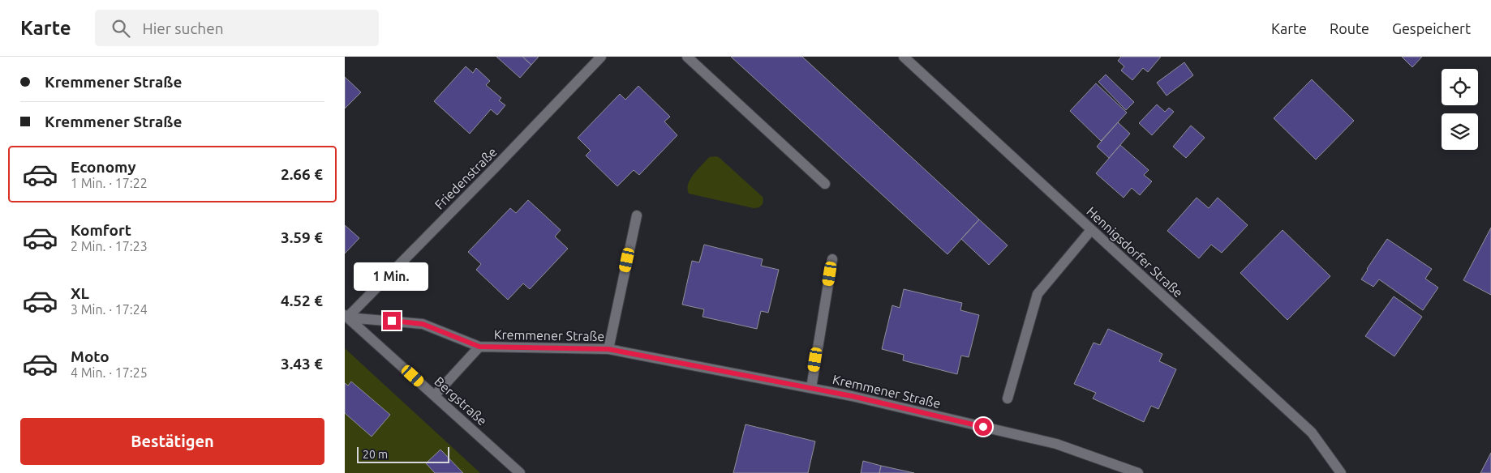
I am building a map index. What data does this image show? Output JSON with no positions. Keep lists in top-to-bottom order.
{
  "streets": {
    "street": [
      "Friedenstraße",
      "Hennigsdorfer Straße",
      "Kremmener Straße",
      "Bergstraße"
    ]
  },
  "crossings": [
    ["Friedenstraße", "Kremmener Straße"],
    ["Friedenstraße", "Bergstraße"],
    ["Kremmener Straße", "Bergstraße"]
  ],
  "scale_bar": "20 m",
  "page": {
    "header": "Karte",
    "search": "Hier suchen",
    "nav": ["Karte", "Route", "Gespeichert"],
    "banner": ["Kremmener Straße", "Kremmener Straße"],
    "list": [
      {
        "name": "Economy",
        "note": "1 Min. · 17:22",
        "value": "2.66 €"
      },
      {
        "name": "Komfort",
        "note": "2 Min. · 17:23",
        "value": "3.59 €"
      },
      {
        "name": "XL",
        "note": "3 Min. · 17:24",
        "value": "4.52 €"
      },
      {
        "name": "Moto",
        "note": "4 Min. · 17:25",
        "value": "3.43 €"
      }
    ],
    "bubble": "1 Min.",
    "buttons": "Bestätigen",
    "scale": "20 m"
  }
}
